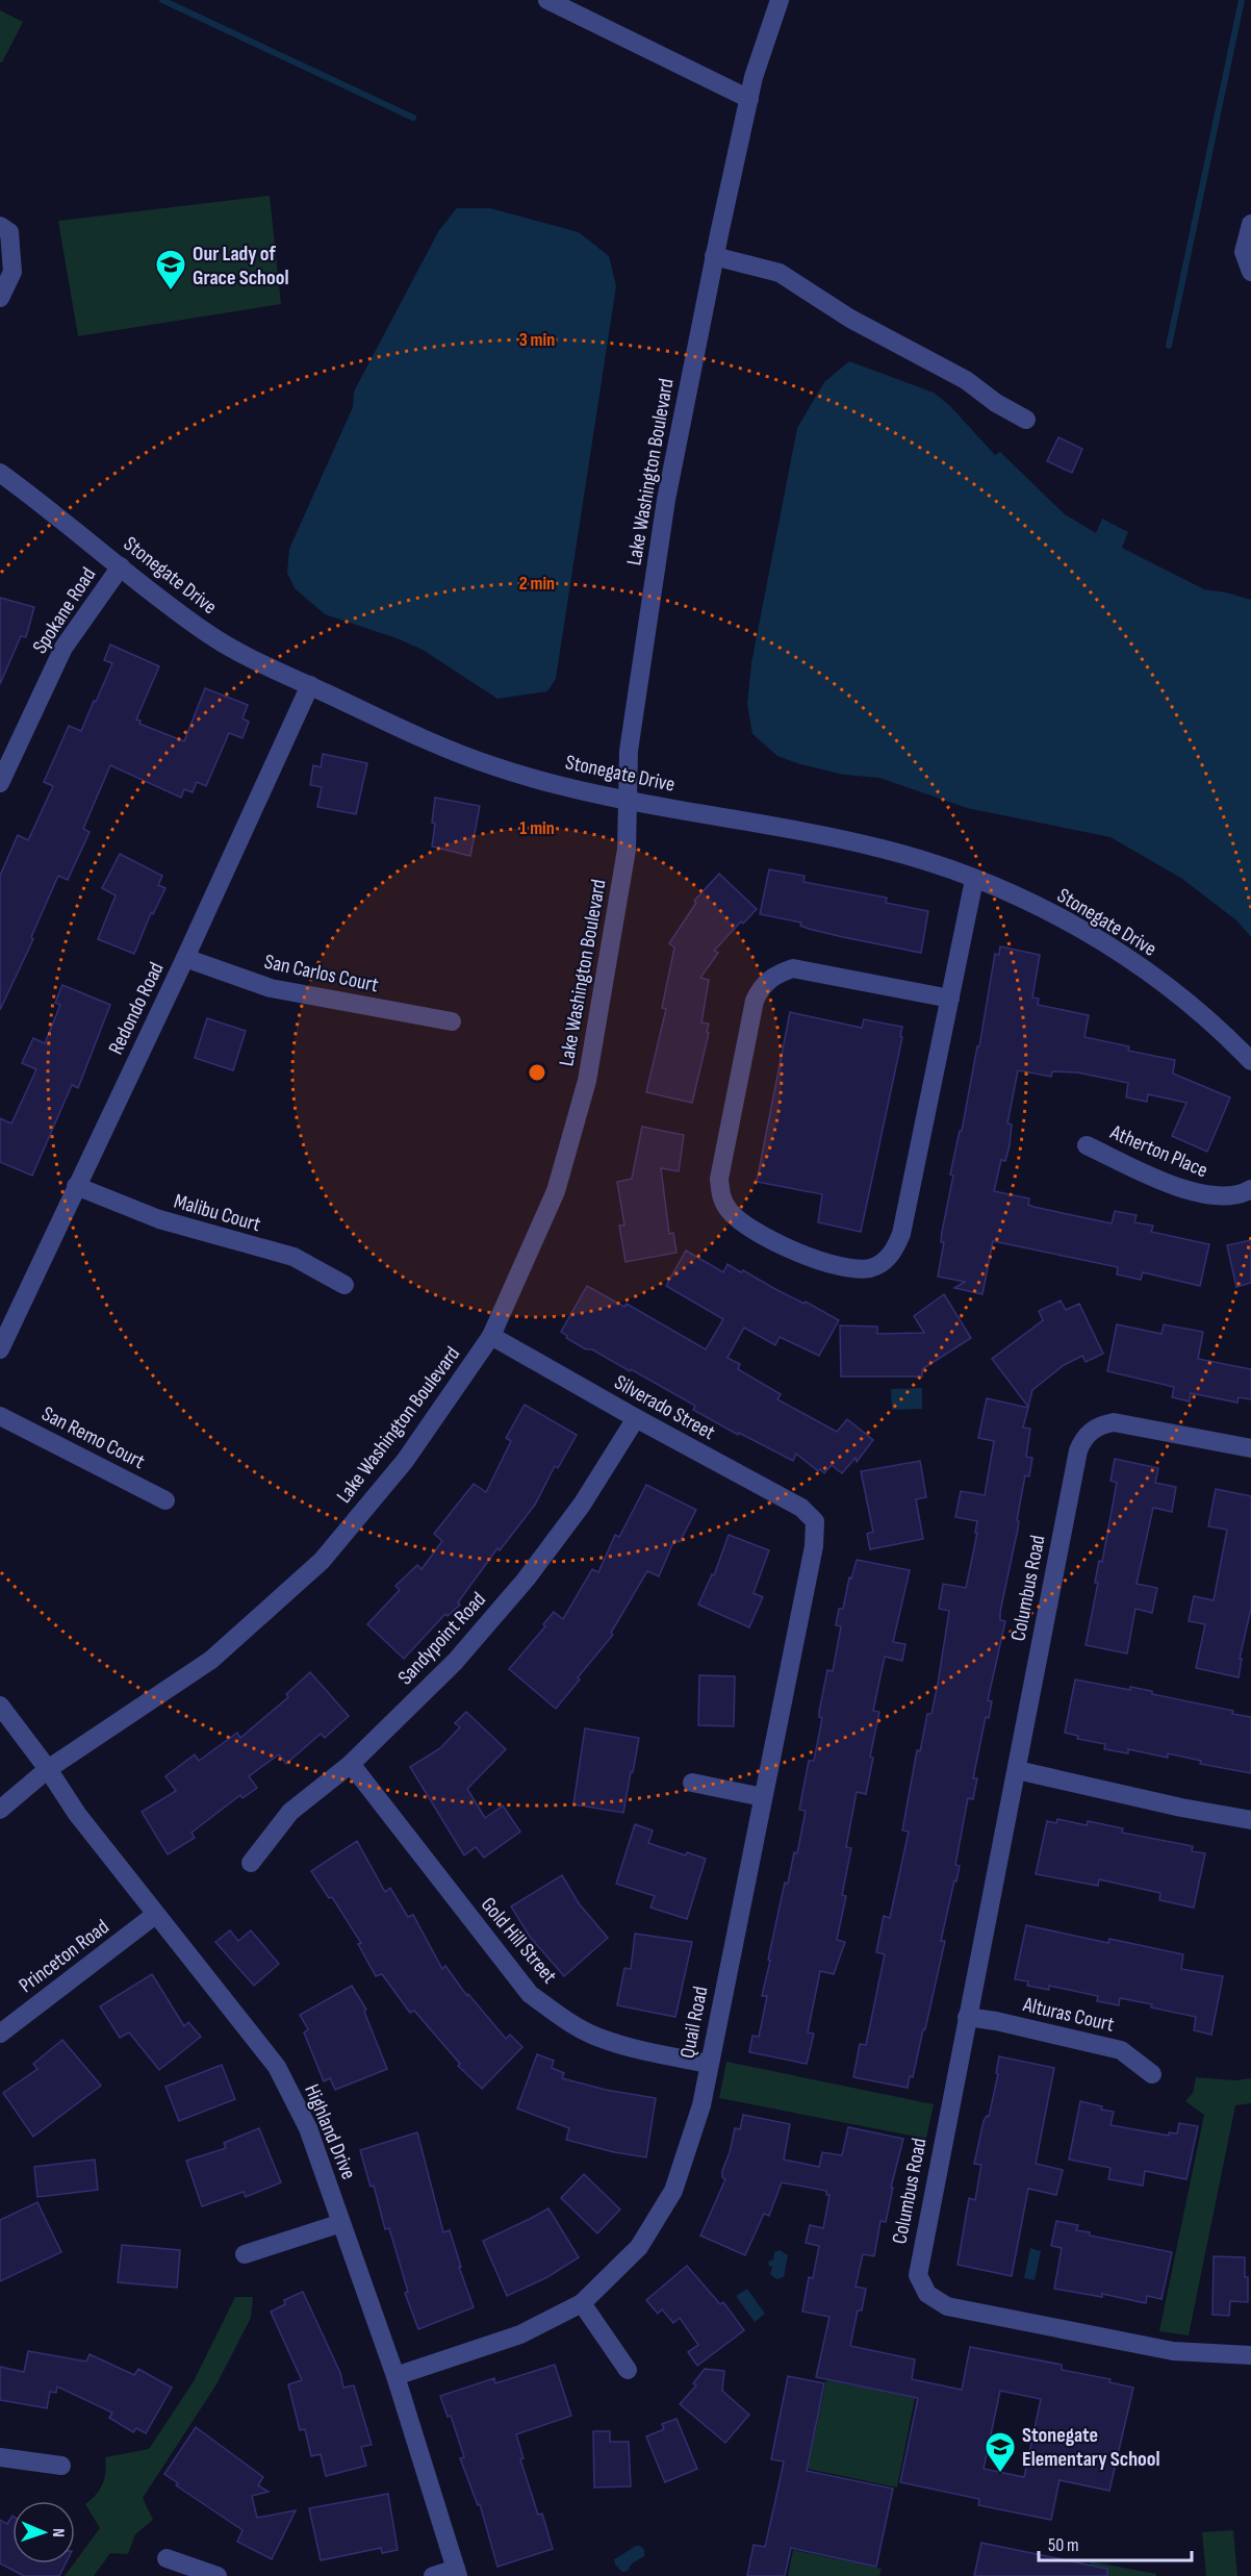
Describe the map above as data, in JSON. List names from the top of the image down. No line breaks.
{"streets":{"street":["Lake Washington Boulevard","Stonegate Drive","Spokane Road","San Carlos Court","Redondo Road","Atherton Place","Malibu Court","Silverado Street","San Remo Court","Columbus Road","Sandypoint Road","Gold Hill Street","Princeton Road","Alturas Court","Quail Road","Highland Drive"]},"crossings":[["Lake Washington Boulevard","Stonegate Drive"],["Lake Washington Boulevard","Silverado Street"],["Lake Washington Boulevard","Highland Drive"],["Stonegate Drive","Spokane Road"],["Stonegate Drive","Redondo Road"],["San Carlos Court","Redondo Road"],["Redondo Road","Malibu Court"],["Silverado Street","Sandypoint Road"],["Silverado Street","Quail Road"],["Columbus Road","Alturas Court"],["Sandypoint Road","Gold Hill Street"],["Gold Hill Street","Quail Road"],["Princeton Road","Highland Drive"],["Quail Road","Highland Drive"]],"places":{"school or university":["Our Lady of Grace School","Stonegate Elementary School"]},"scale_bar":"50 m","north":"right","rings":["3 min","2 min","1 min"]}
